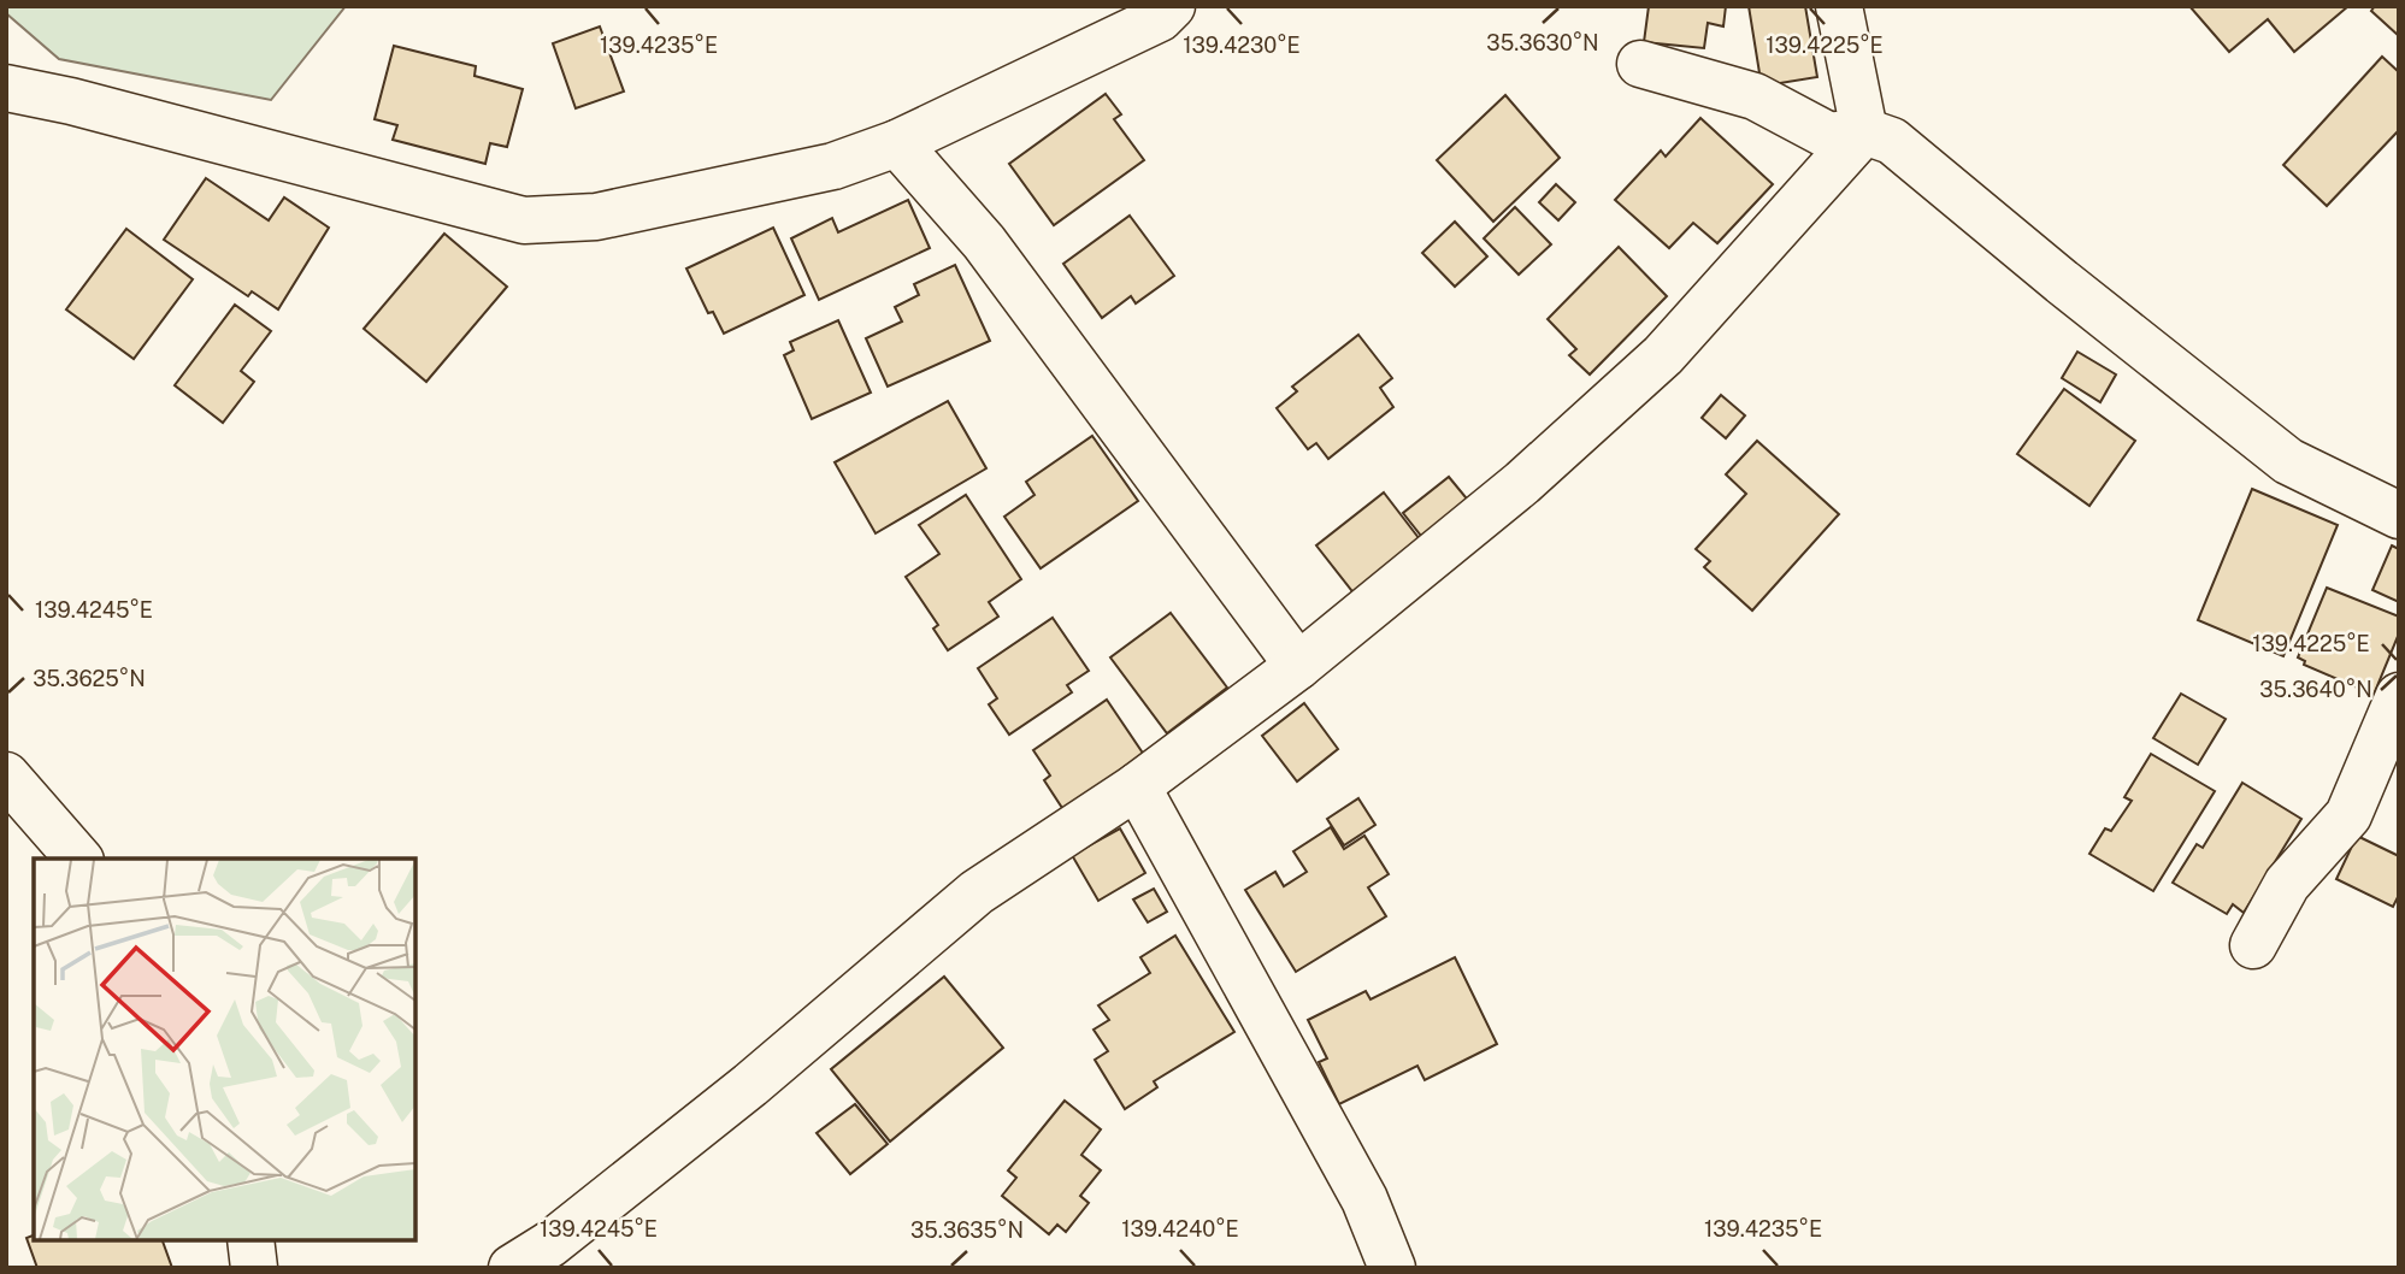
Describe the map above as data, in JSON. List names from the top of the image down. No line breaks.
{"coordinates":["35.3630°N","139.4235°E","139.4230°E","139.4225°E","139.4245°E","35.3625°N","35.3640°N","139.4240°E","35.3635°N"]}
